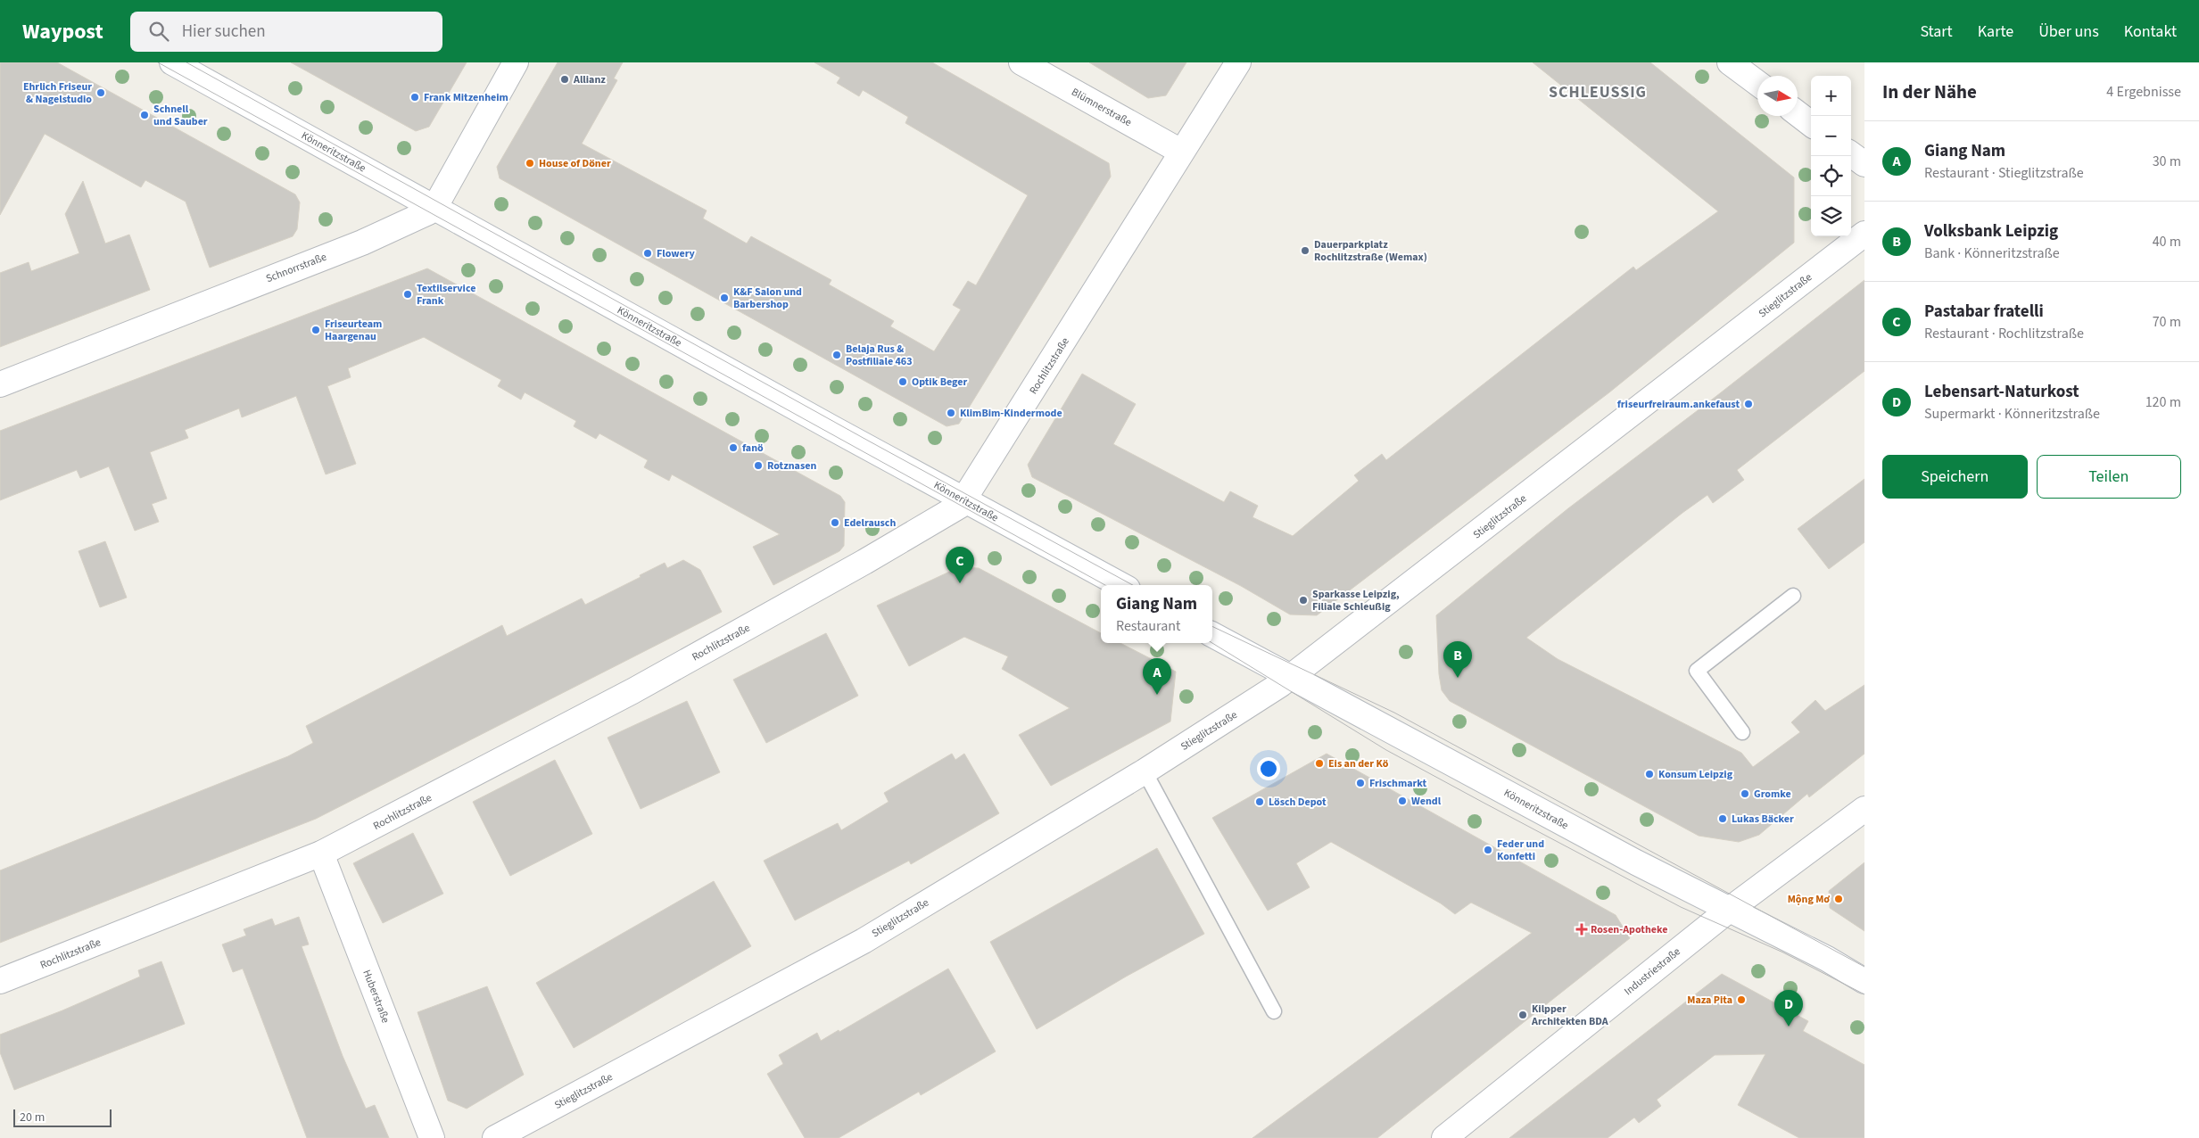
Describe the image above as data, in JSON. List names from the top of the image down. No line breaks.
{"streets":{"street":["Blümnerstraße","Könneritzstraße","Schnorrstraße","Stieglitzstraße","Rochlitzstraße","Industriestraße","Huberstraße"]},"crossings":[["Blümnerstraße","Rochlitzstraße"],["Könneritzstraße","Schnorrstraße"],["Könneritzstraße","Stieglitzstraße"],["Könneritzstraße","Rochlitzstraße"],["Könneritzstraße","Industriestraße"],["Rochlitzstraße","Huberstraße"]],"districts":["SCHLEUSSIG"],"places":{"other":["Allianz","Ehrlich Friseur & Nagelstudio","Frank Mitzenheim","Schnell und Sauber","House of Döner","Dauerparkplatz Rochlitzstraße (Wemax)","Flowery","Textilservice Frank","K&F Salon und Barbershop","Friseurteam Haargenau","Belaja Rus & Postfiliale 463","Optik Beger","friseurfreiraum.ankefaust","KlimBim-Kindermode","fanö","Rotznasen","Edelrausch","Sparkasse Leipzig, Filiale Schleußig","Eis an der Kö","Konsum Leipzig","Frischmarkt","Gromke","Wendl","Lösch Depot","Lukas Bäcker","Feder und Konfetti","Mộng Mơ","Maza Pita","Kilpper Architekten BDA"],"health":["Rosen-Apotheke"]},"scale_bar":"20 m","north":"right","page":{"header":"Waypost","search":"Hier suchen","nav":["Start","Karte","Über uns","Kontakt"],"heading":["In der Nähe","4 Ergebnisse"],"map_buttons":["+","−"],"list":[{"mark":"A","name":"Giang Nam","note":"Restaurant · Stieglitzstraße","value":"30 m"},{"mark":"B","name":"Volksbank Leipzig","note":"Bank · Könneritzstraße","value":"40 m"},{"mark":"C","name":"Pastabar fratelli","note":"Restaurant · Rochlitzstraße","value":"70 m"},{"mark":"D","name":"Lebensart-Naturkost","note":"Supermarkt · Könneritzstraße","value":"120 m"}],"buttons":["Speichern","Teilen"],"pins":["C","B","A","D"],"popup":["Giang Nam","Restaurant"],"scale":"20 m"}}
